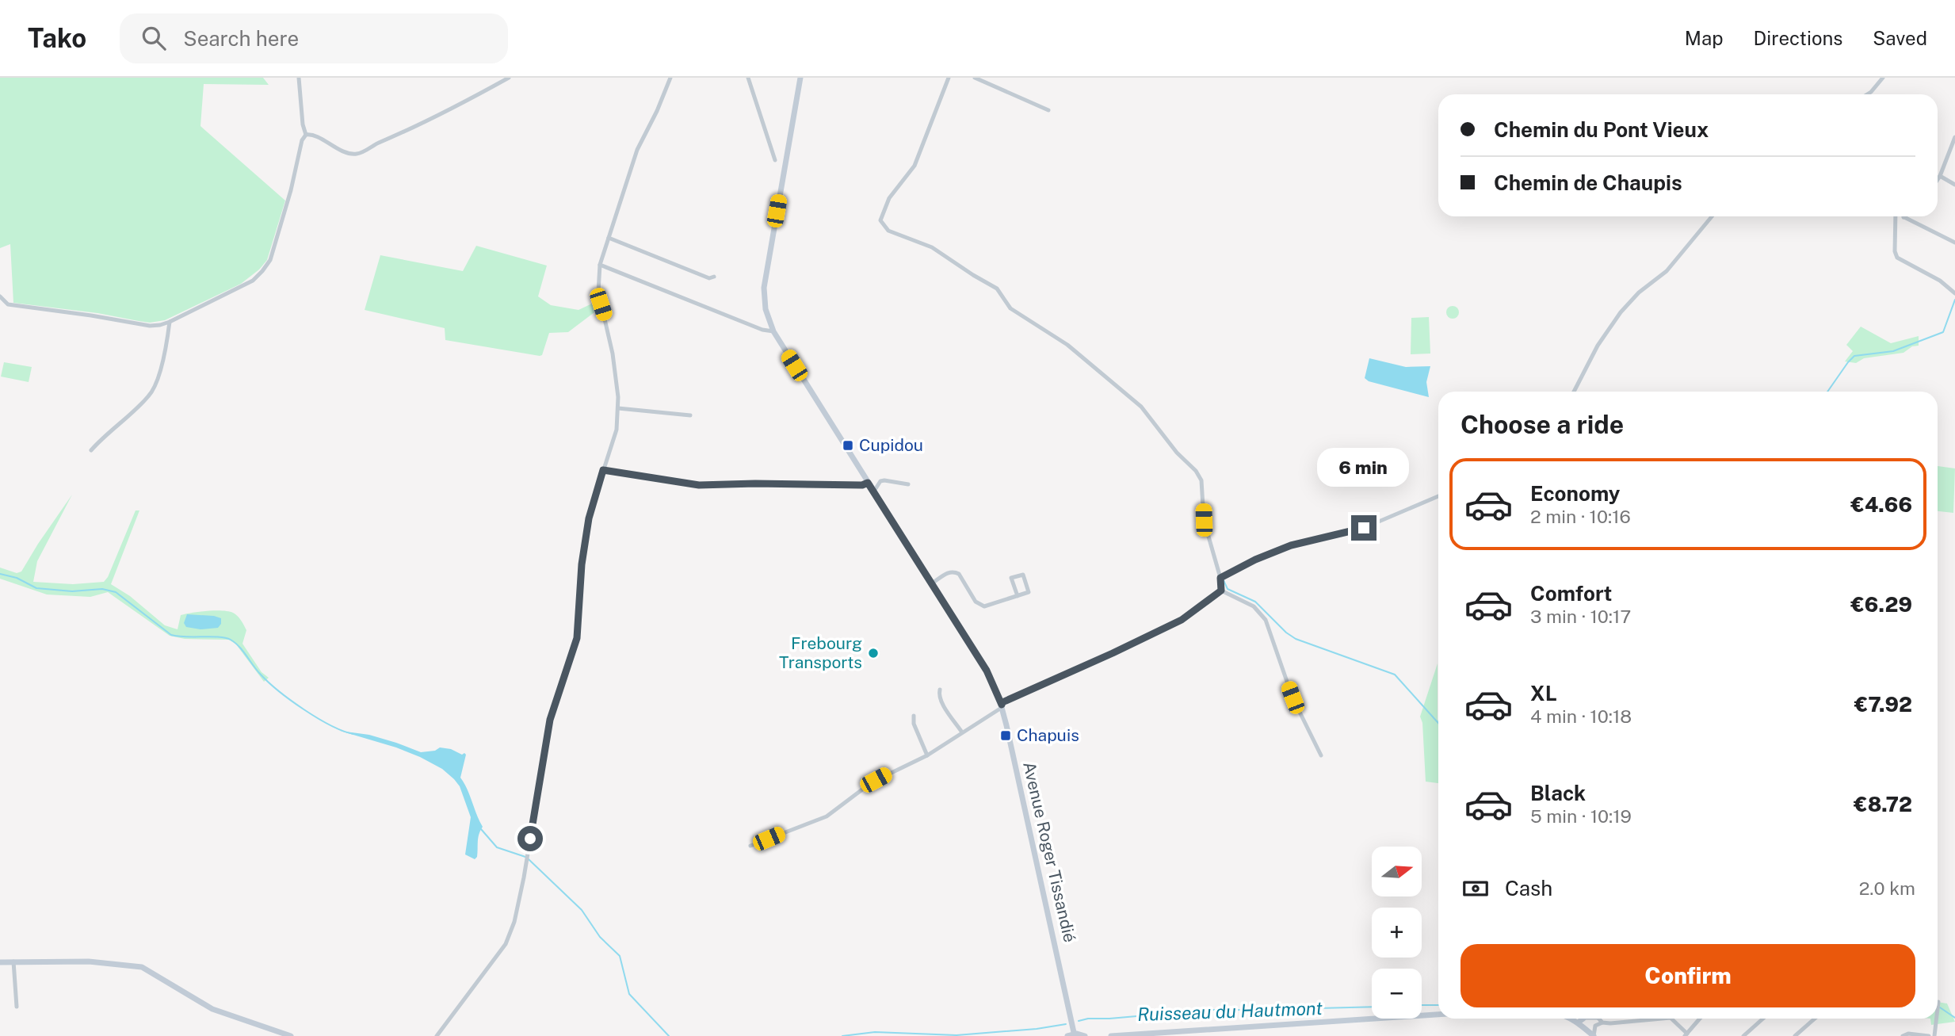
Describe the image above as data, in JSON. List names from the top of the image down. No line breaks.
{"streets":{"main road":["Avenue Roger Tissandié"]},"water":["Ruisseau du Hautmont"],"places":{"transit":["Cupidou","Chapuis"],"other":["Frebourg Transports"]},"north":"right","page":{"header":"Tako","search":"Search here","nav":["Map","Directions","Saved"],"banner":["Chemin du Pont Vieux","Chemin de Chaupis"],"heading":"Choose a ride","bubble":"6 min","list":[{"name":"Economy","note":"2 min · 10:16","value":"€4.66"},{"name":"Comfort","note":"3 min · 10:17","value":"€6.29"},{"name":"XL","note":"4 min · 10:18","value":"€7.92"},{"name":"Black","note":"5 min · 10:19","value":"€8.72"}],"map_buttons":["+","−"],"pay":["Cash","2.0 km"],"buttons":"Confirm"}}
